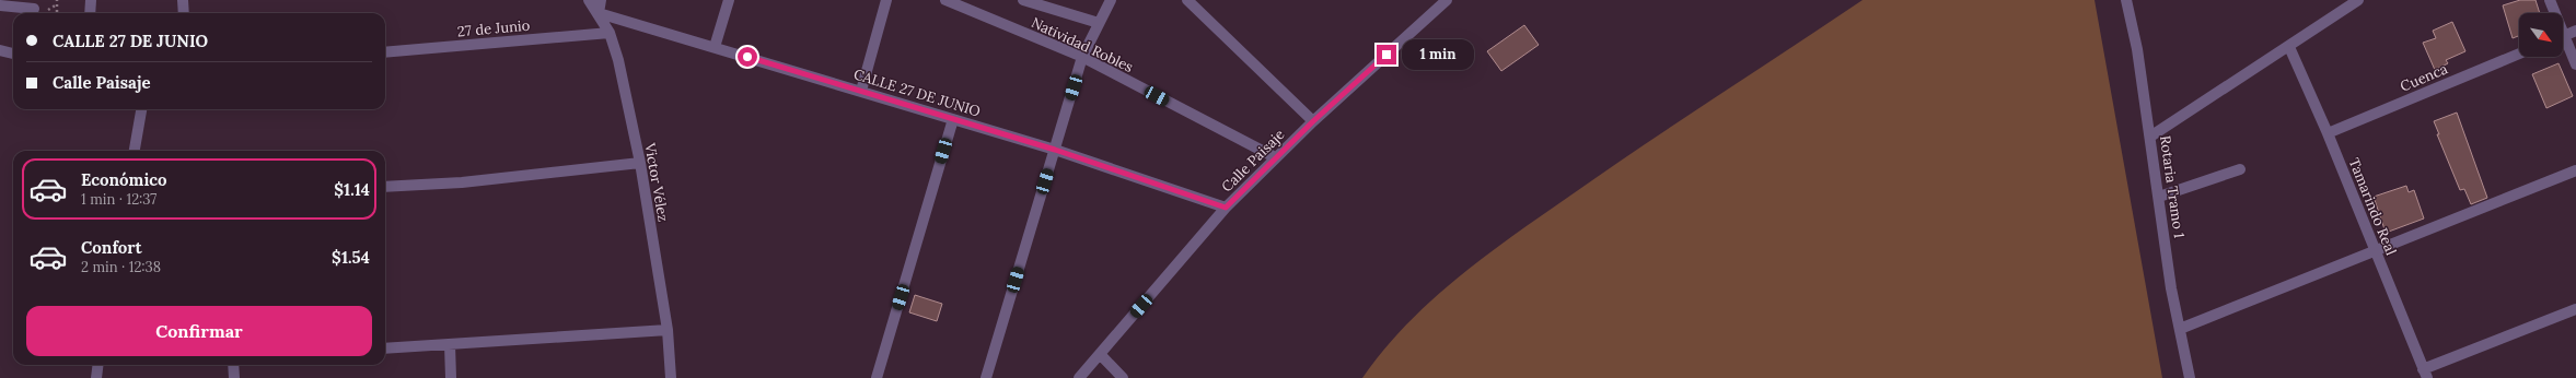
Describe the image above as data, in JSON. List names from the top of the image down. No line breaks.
{"streets":{"street":["27 de Junio","Natividad Robles","Cuenca","CALLE 27 DE JUNIO","Calle Paisaje","Victor Vélez","Rotaria Tramo 1","Tamarindo Real"]},"crossings":[["27 de Junio","Victor Vélez"],["Natividad Robles","Calle Paisaje"],["Cuenca","Tamarindo Real"],["CALLE 27 DE JUNIO","Calle Paisaje"],["CALLE 27 DE JUNIO","Victor Vélez"]],"north":"bottom right","page":{"banner":["CALLE 27 DE JUNIO","Calle Paisaje"],"bubble":"1 min","list":[{"name":"Económico","note":"1 min · 12:37","value":"$1.14"},{"name":"Confort","note":"2 min · 12:38","value":"$1.54"}],"buttons":"Confirmar"}}
